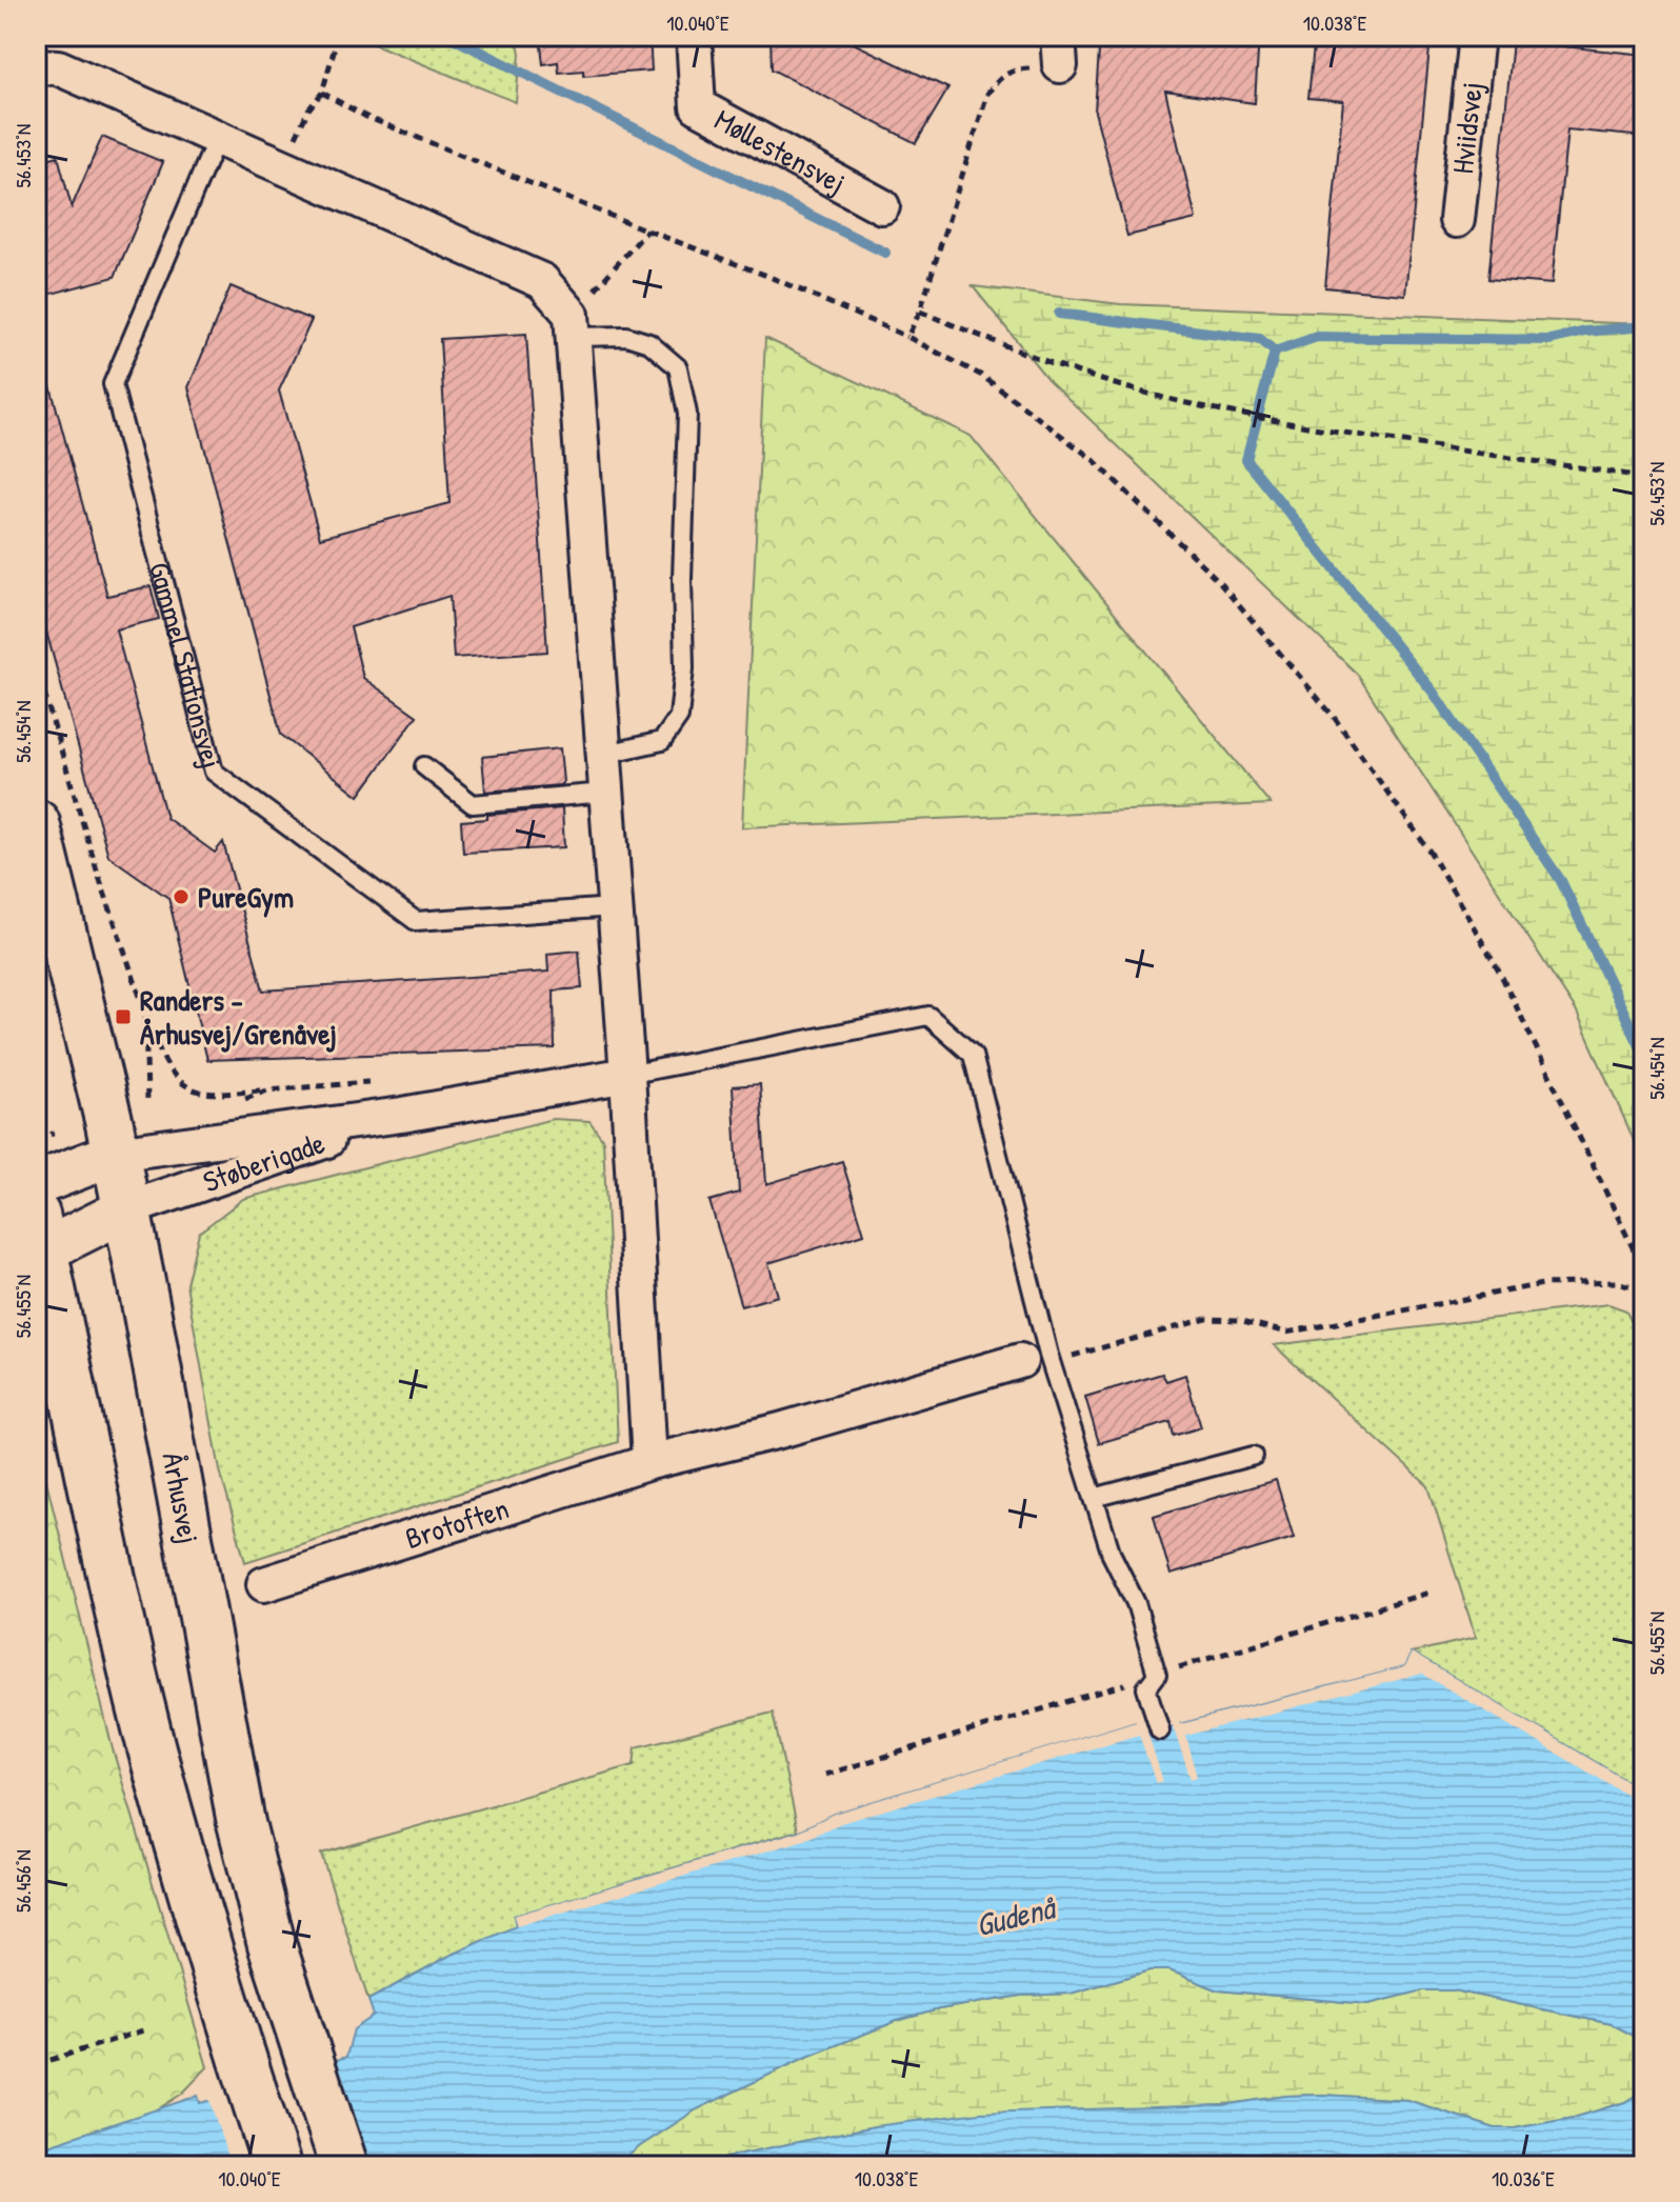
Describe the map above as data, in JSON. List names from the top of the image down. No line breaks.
{"streets":{"main road":["Århusvej"],"street":["Hviidsvej","Møllestensvej","Støberigade","Brotoften"],"lane":["Gammel Stationsvej"]},"crossings":[["Støberigade","Århusvej"]],"water":["Gudenå"],"places":{"other":["PureGym"],"transit":["Randers - Århusvej/Grenåvej"]},"coordinates":["10.040°E","10.038°E","56.453°N","56.454°N","56.455°N","56.456°N","10.036°E"]}
